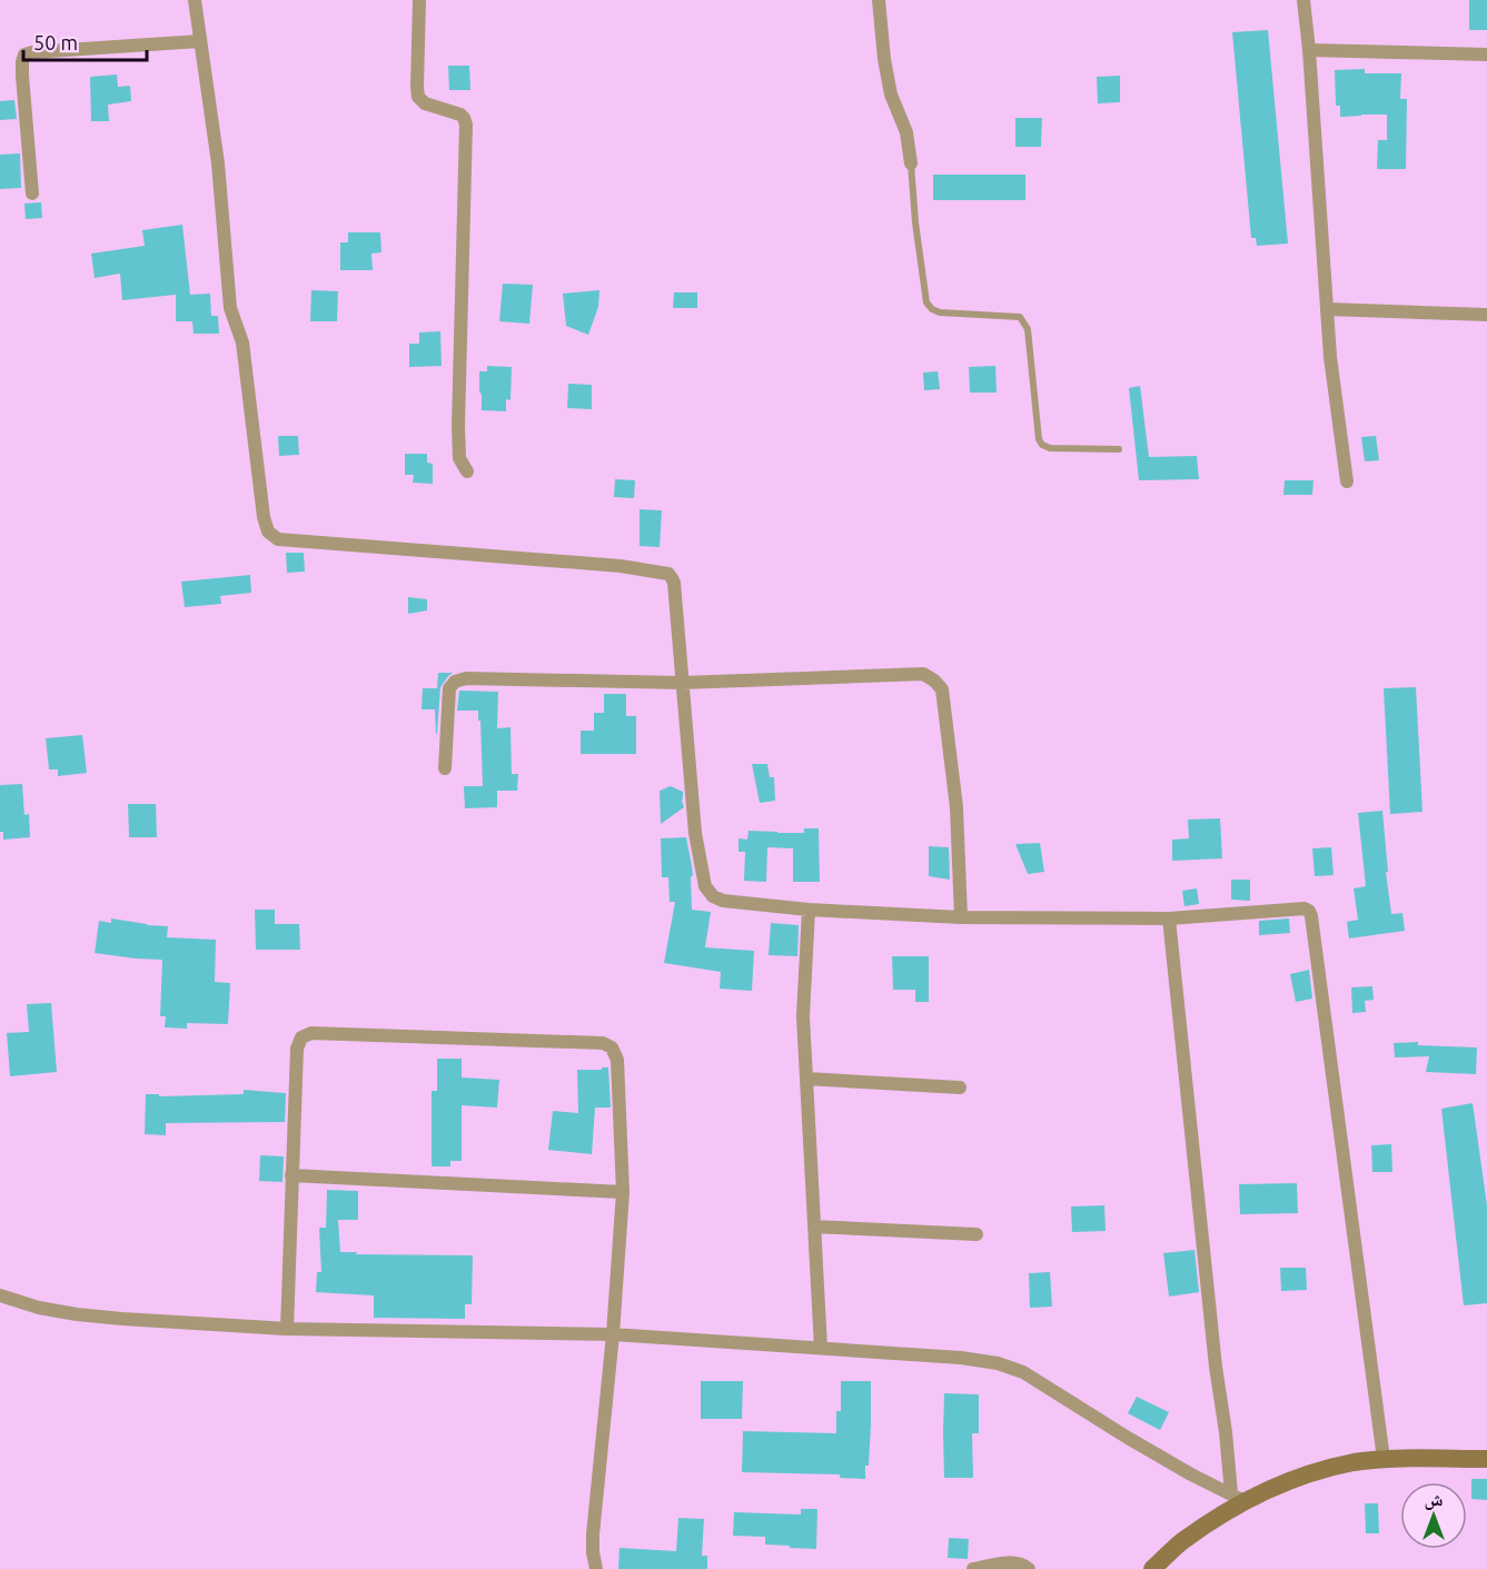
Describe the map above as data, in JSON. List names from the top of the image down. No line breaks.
{"scale_bar":"50 m","north":"top"}
